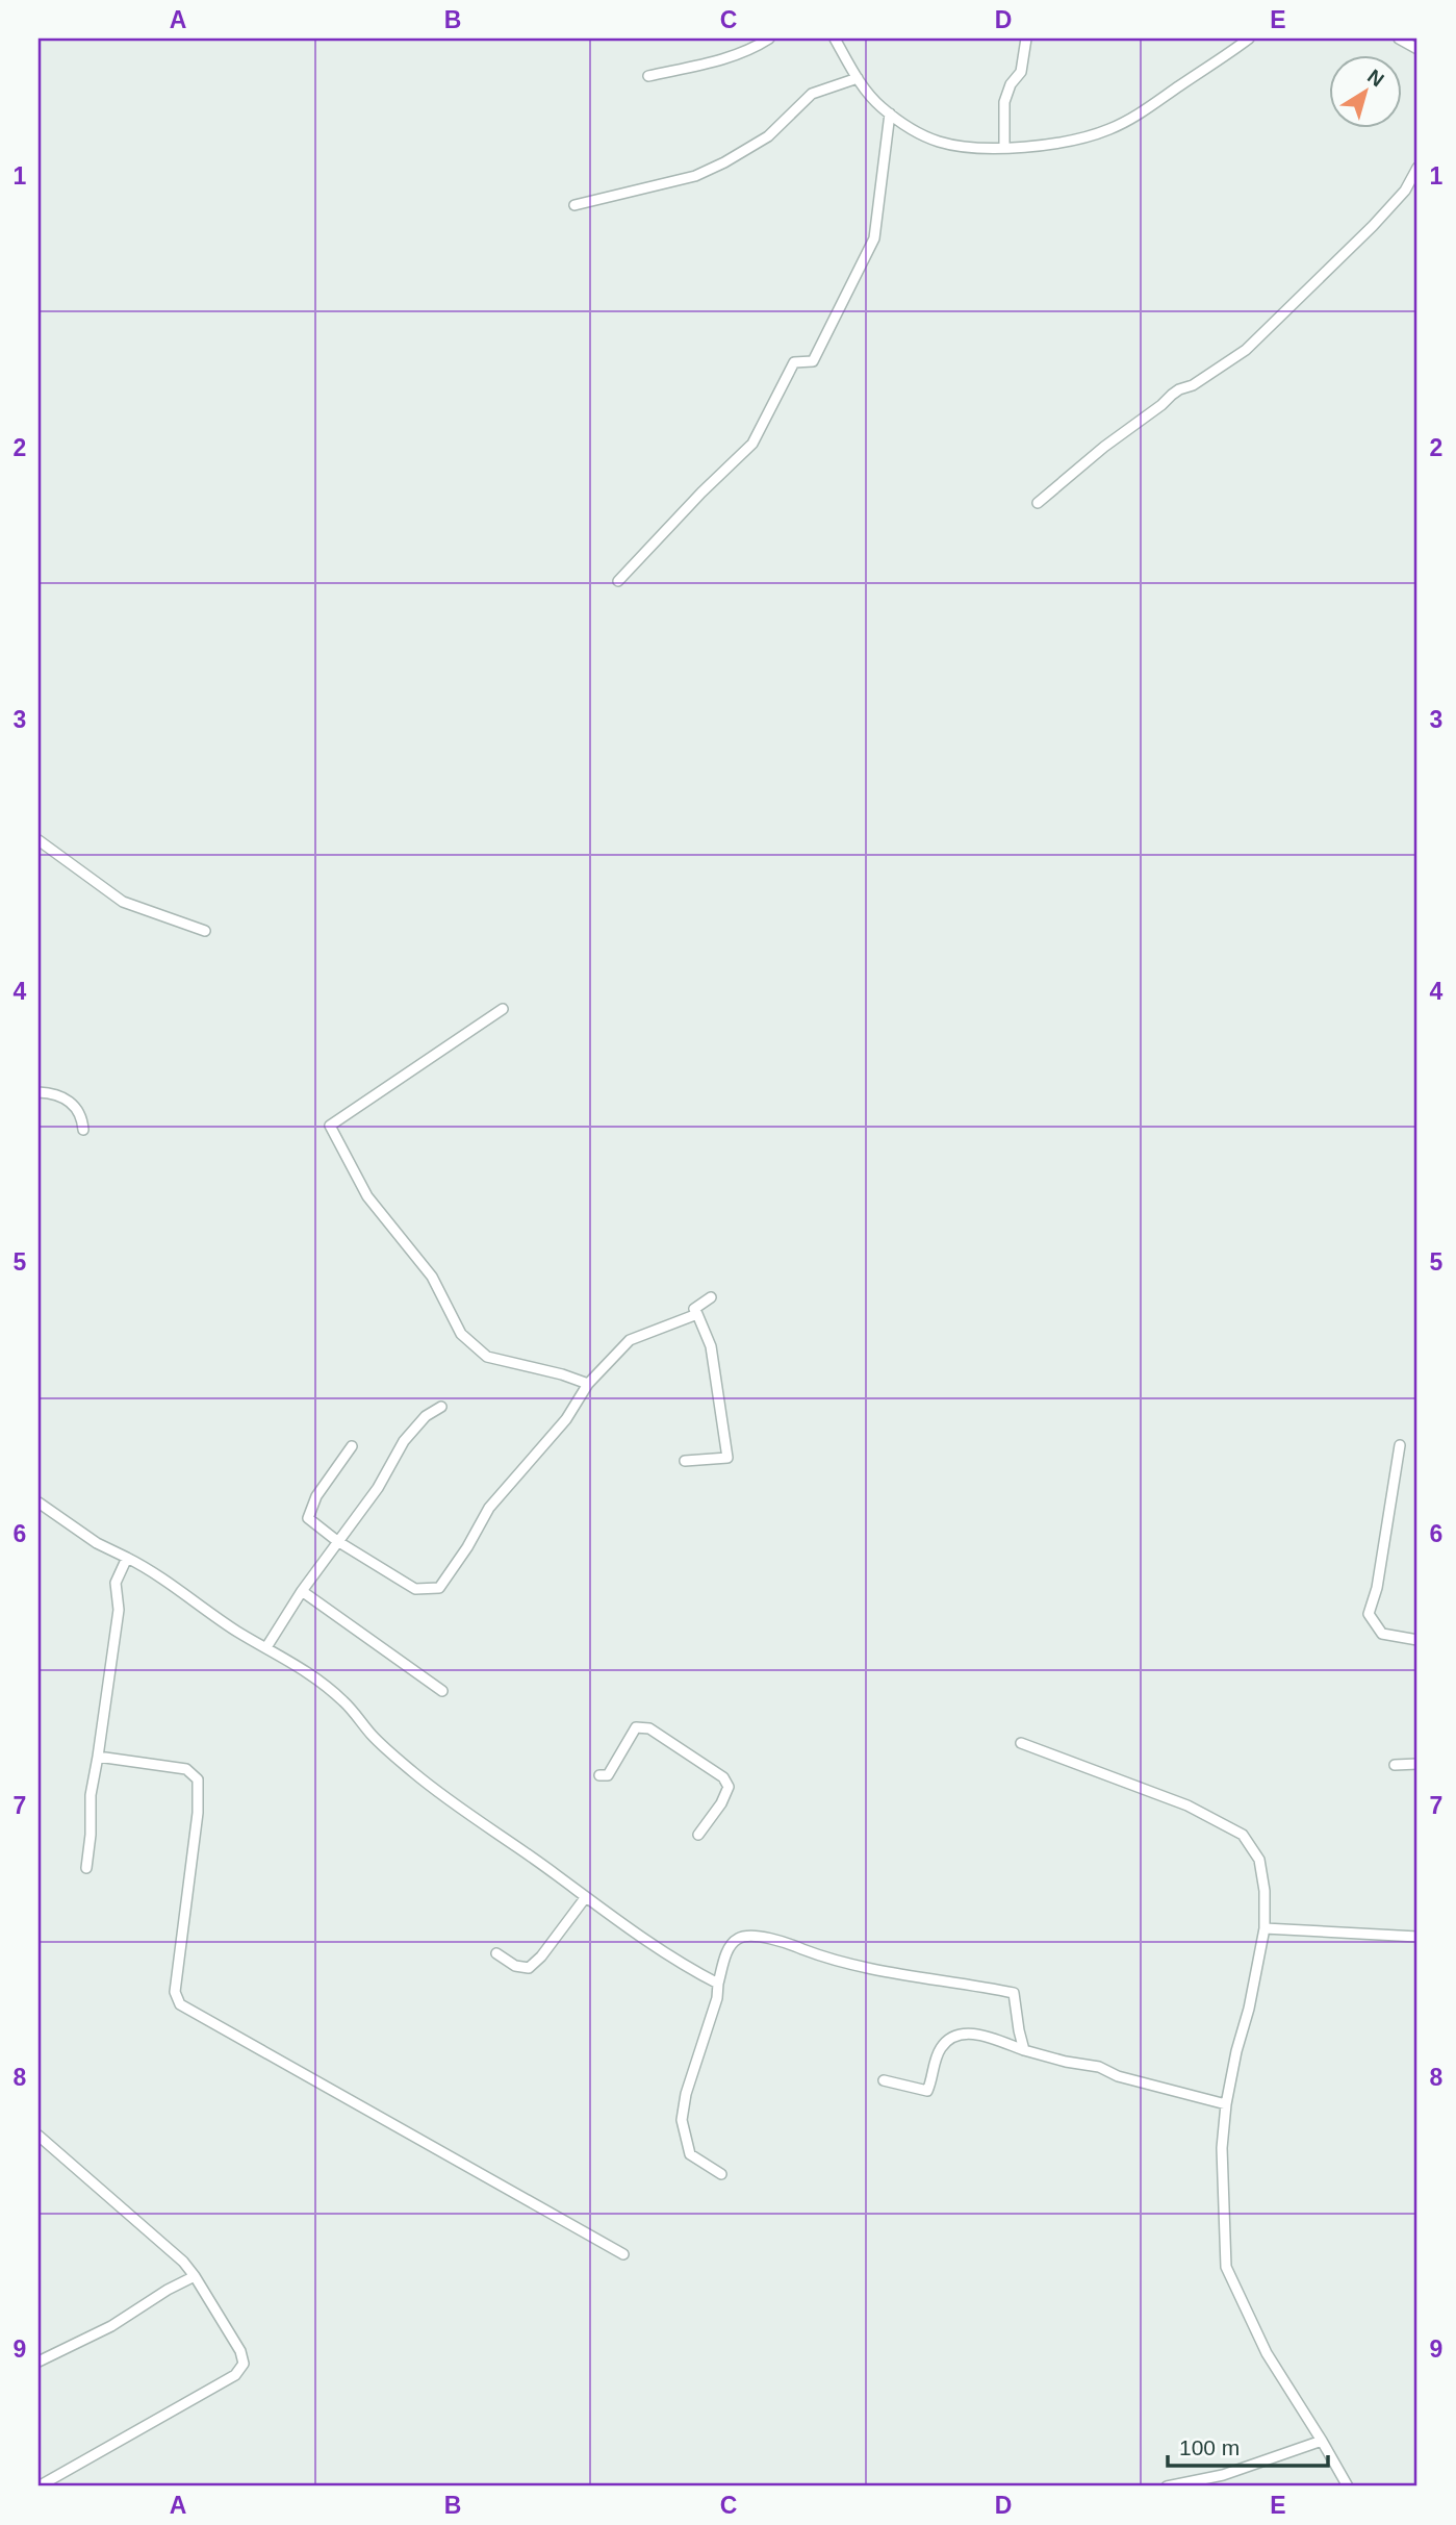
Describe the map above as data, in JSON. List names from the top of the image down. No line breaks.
{"scale_bar":"100 m","north":"top right","grid":{"columns":["A","B","C","D","E"],"rows":["1","2","3","4","5","6","7","8","9"]}}
